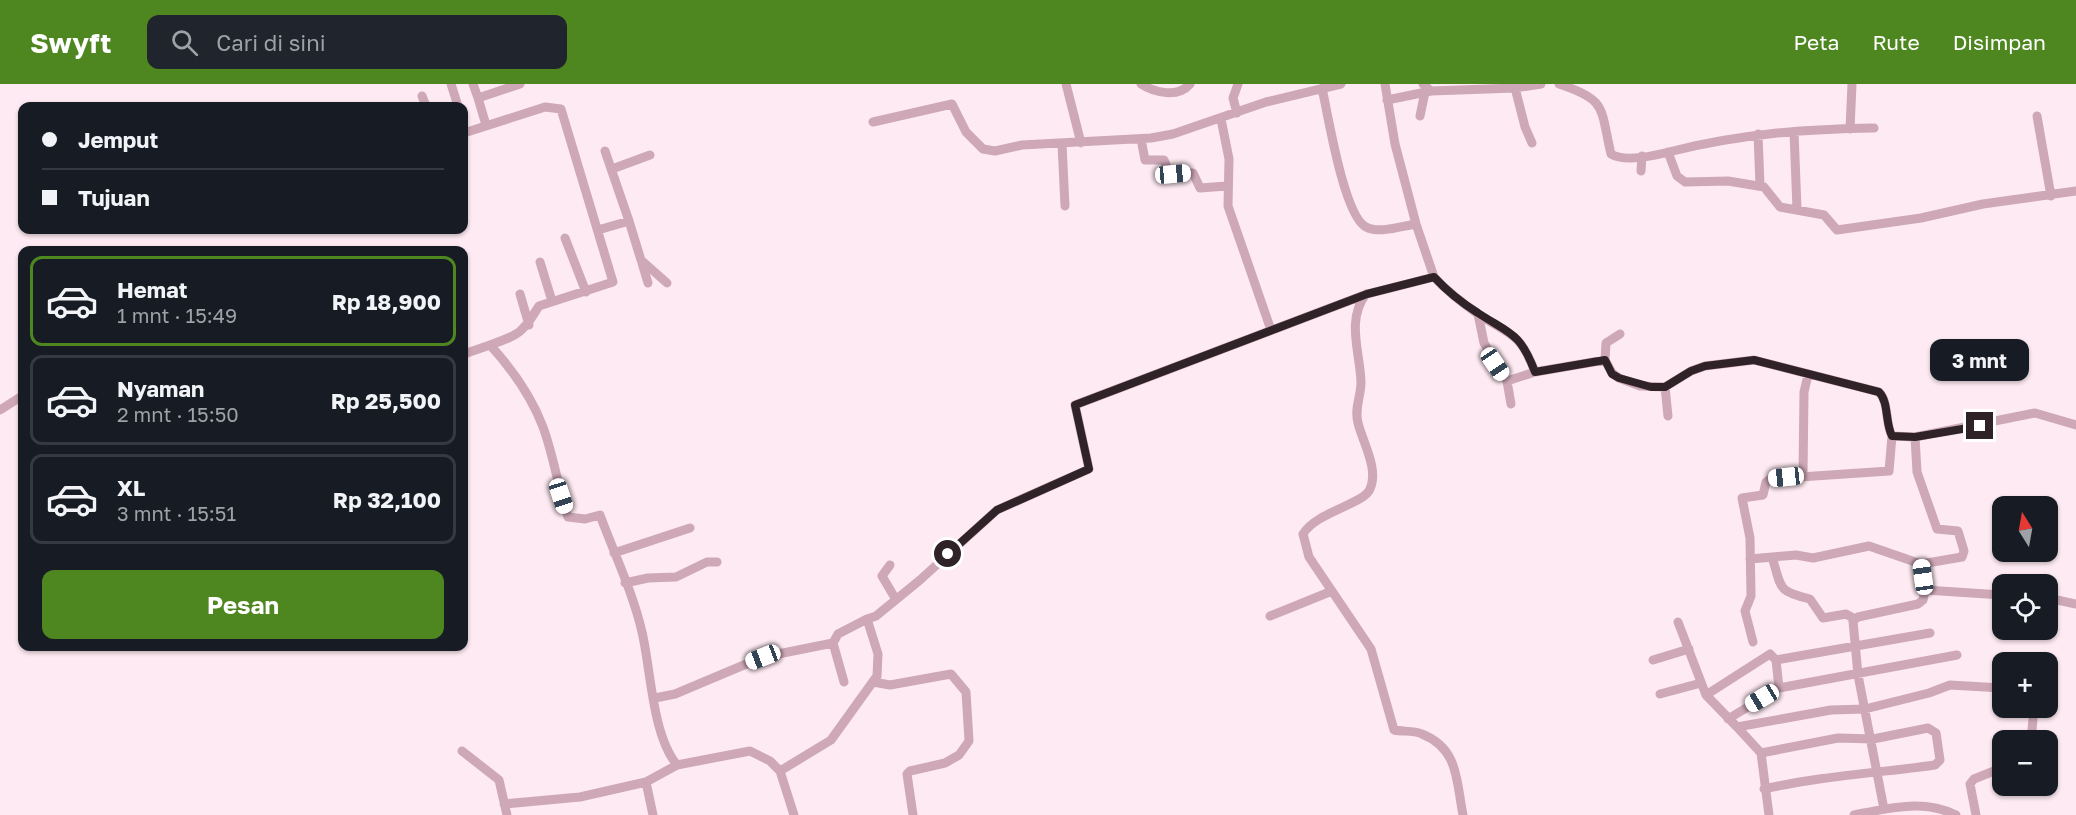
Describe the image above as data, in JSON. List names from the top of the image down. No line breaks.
{"north":"top","page":{"header":"Swyft","search":"Cari di sini","nav":["Peta","Rute","Disimpan"],"banner":["Jemput","Tujuan"],"list":[{"name":"Hemat","note":"1 mnt · 15:49","value":"Rp 18,900"},{"name":"Nyaman","note":"2 mnt · 15:50","value":"Rp 25,500"},{"name":"XL","note":"3 mnt · 15:51","value":"Rp 32,100"}],"bubble":"3 mnt","map_buttons":["+","−"],"buttons":"Pesan"}}
